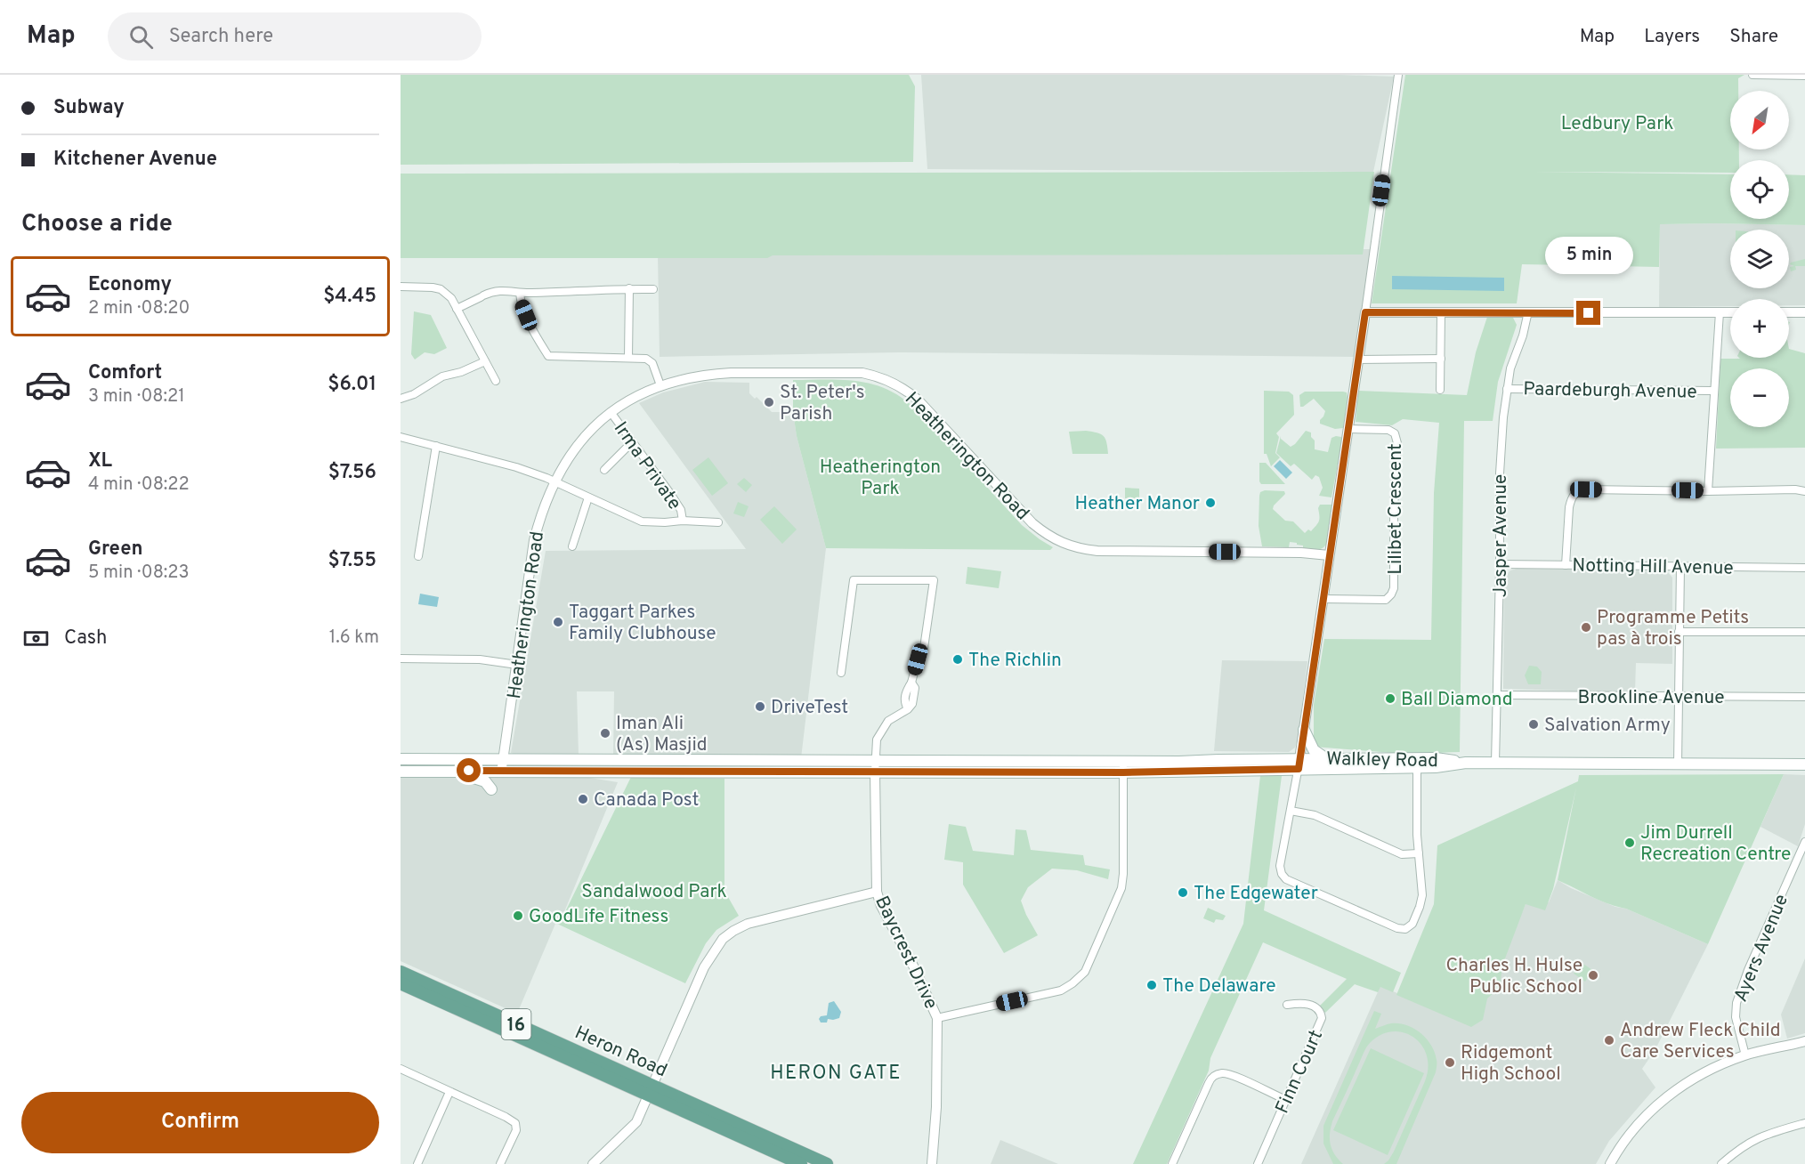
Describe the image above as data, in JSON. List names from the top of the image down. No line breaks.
{"streets":{"main road":["Walkley Road","16","Heron Road"],"street":["Paardeburgh Avenue","Heatherington Road","Irma Private","Lilibet Crescent","Jasper Avenue","Notting Hill Avenue","Brookline Avenue","Ayers Avenue","Baycrest Drive","Finn Court"]},"crossings":[["Paardeburgh Avenue","Jasper Avenue"],["Heatherington Road","Irma Private"],["Heatherington Road","Walkley Road"],["Jasper Avenue","Notting Hill Avenue"],["Jasper Avenue","Brookline Avenue"],["Jasper Avenue","Walkley Road"],["Walkley Road","Baycrest Drive"]],"districts":["HERON GATE"],"parks":["Ledbury Park","Heatherington Park","Sandalwood Park"],"places":["St. Peter's Parish","Heather Manor","Taggart Parkes Family Clubhouse","Programme Petits pas à trois","The Richlin","Ball Diamond","DriveTest","Salvation Army","Iman Ali (As) Masjid","Canada Post","Jim Durrell Recreation Centre","The Edgewater","GoodLife Fitness","Charles H. Hulse Public School","The Delaware","Andrew Fleck Child Care Services","Ridgemont High School"],"north":"bottom left","page":{"header":"Map","search":"Search here","nav":["Map","Layers","Share"],"banner":["Subway","Kitchener Avenue"],"map_buttons":["+","−"],"heading":"Choose a ride","bubble":"5 min","list":[{"name":"Economy","note":"2 min · 08:20","value":"$4.45"},{"name":"Comfort","note":"3 min · 08:21","value":"$6.01"},{"name":"XL","note":"4 min · 08:22","value":"$7.56"},{"name":"Green","note":"5 min · 08:23","value":"$7.55"}],"pay":["Cash","1.6 km"],"buttons":"Confirm"}}
